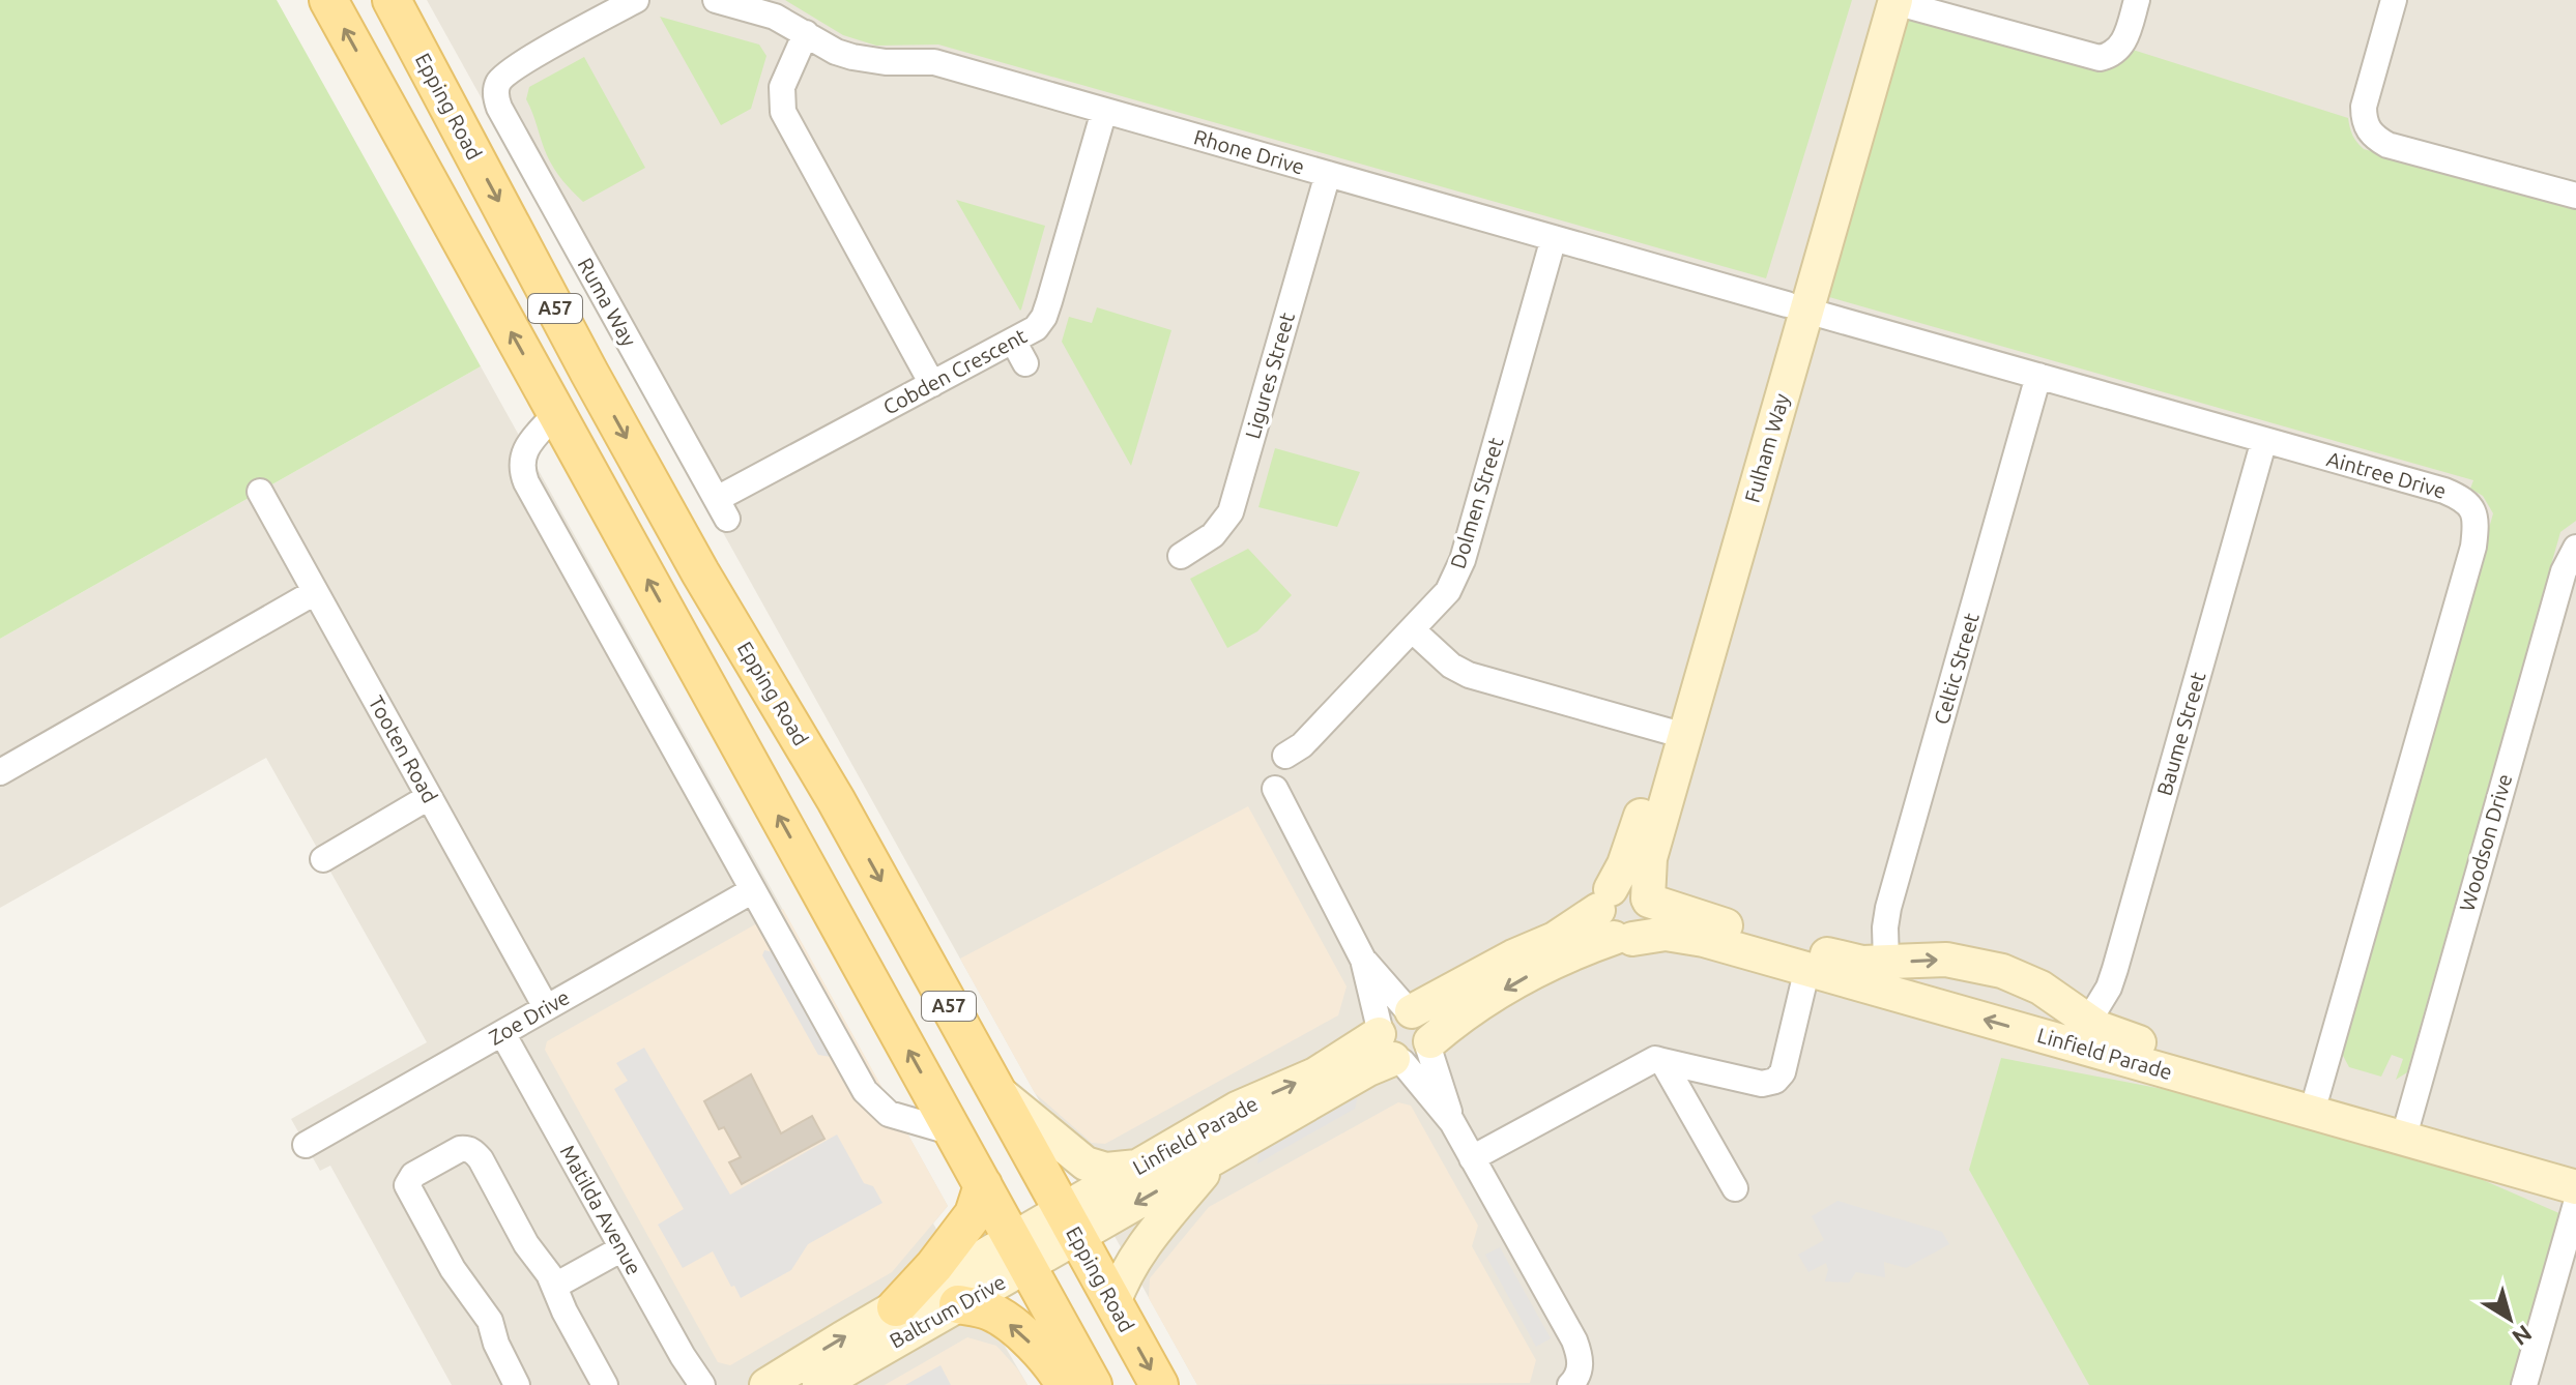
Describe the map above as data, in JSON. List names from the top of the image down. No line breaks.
{"streets":{"main road":["Epping Road","A57"],"street":["Rhone Drive","Ruma Way","Cobden Crescent","Ligures Street","Fulham Way","Aintree Drive","Dolmen Street","Celtic Street","Baume Street","Tooten Road","Woodson Drive","Zoe Drive","Linfield Parade","Matilda Avenue","Baltrum Drive"]},"crossings":[["Epping Road","Linfield Parade"],["Epping Road","Baltrum Drive"],["Rhone Drive","Cobden Crescent"],["Rhone Drive","Ligures Street"],["Rhone Drive","Fulham Way"],["Rhone Drive","Aintree Drive"],["Rhone Drive","Dolmen Street"],["Ruma Way","Cobden Crescent"],["Fulham Way","Aintree Drive"],["Fulham Way","Linfield Parade"],["Aintree Drive","Celtic Street"],["Aintree Drive","Baume Street"],["Aintree Drive","Linfield Parade"],["Celtic Street","Linfield Parade"],["Baume Street","Linfield Parade"],["Tooten Road","Zoe Drive"],["Woodson Drive","Linfield Parade"],["Zoe Drive","Matilda Avenue"],["Linfield Parade","Baltrum Drive"]],"north":"bottom right"}
